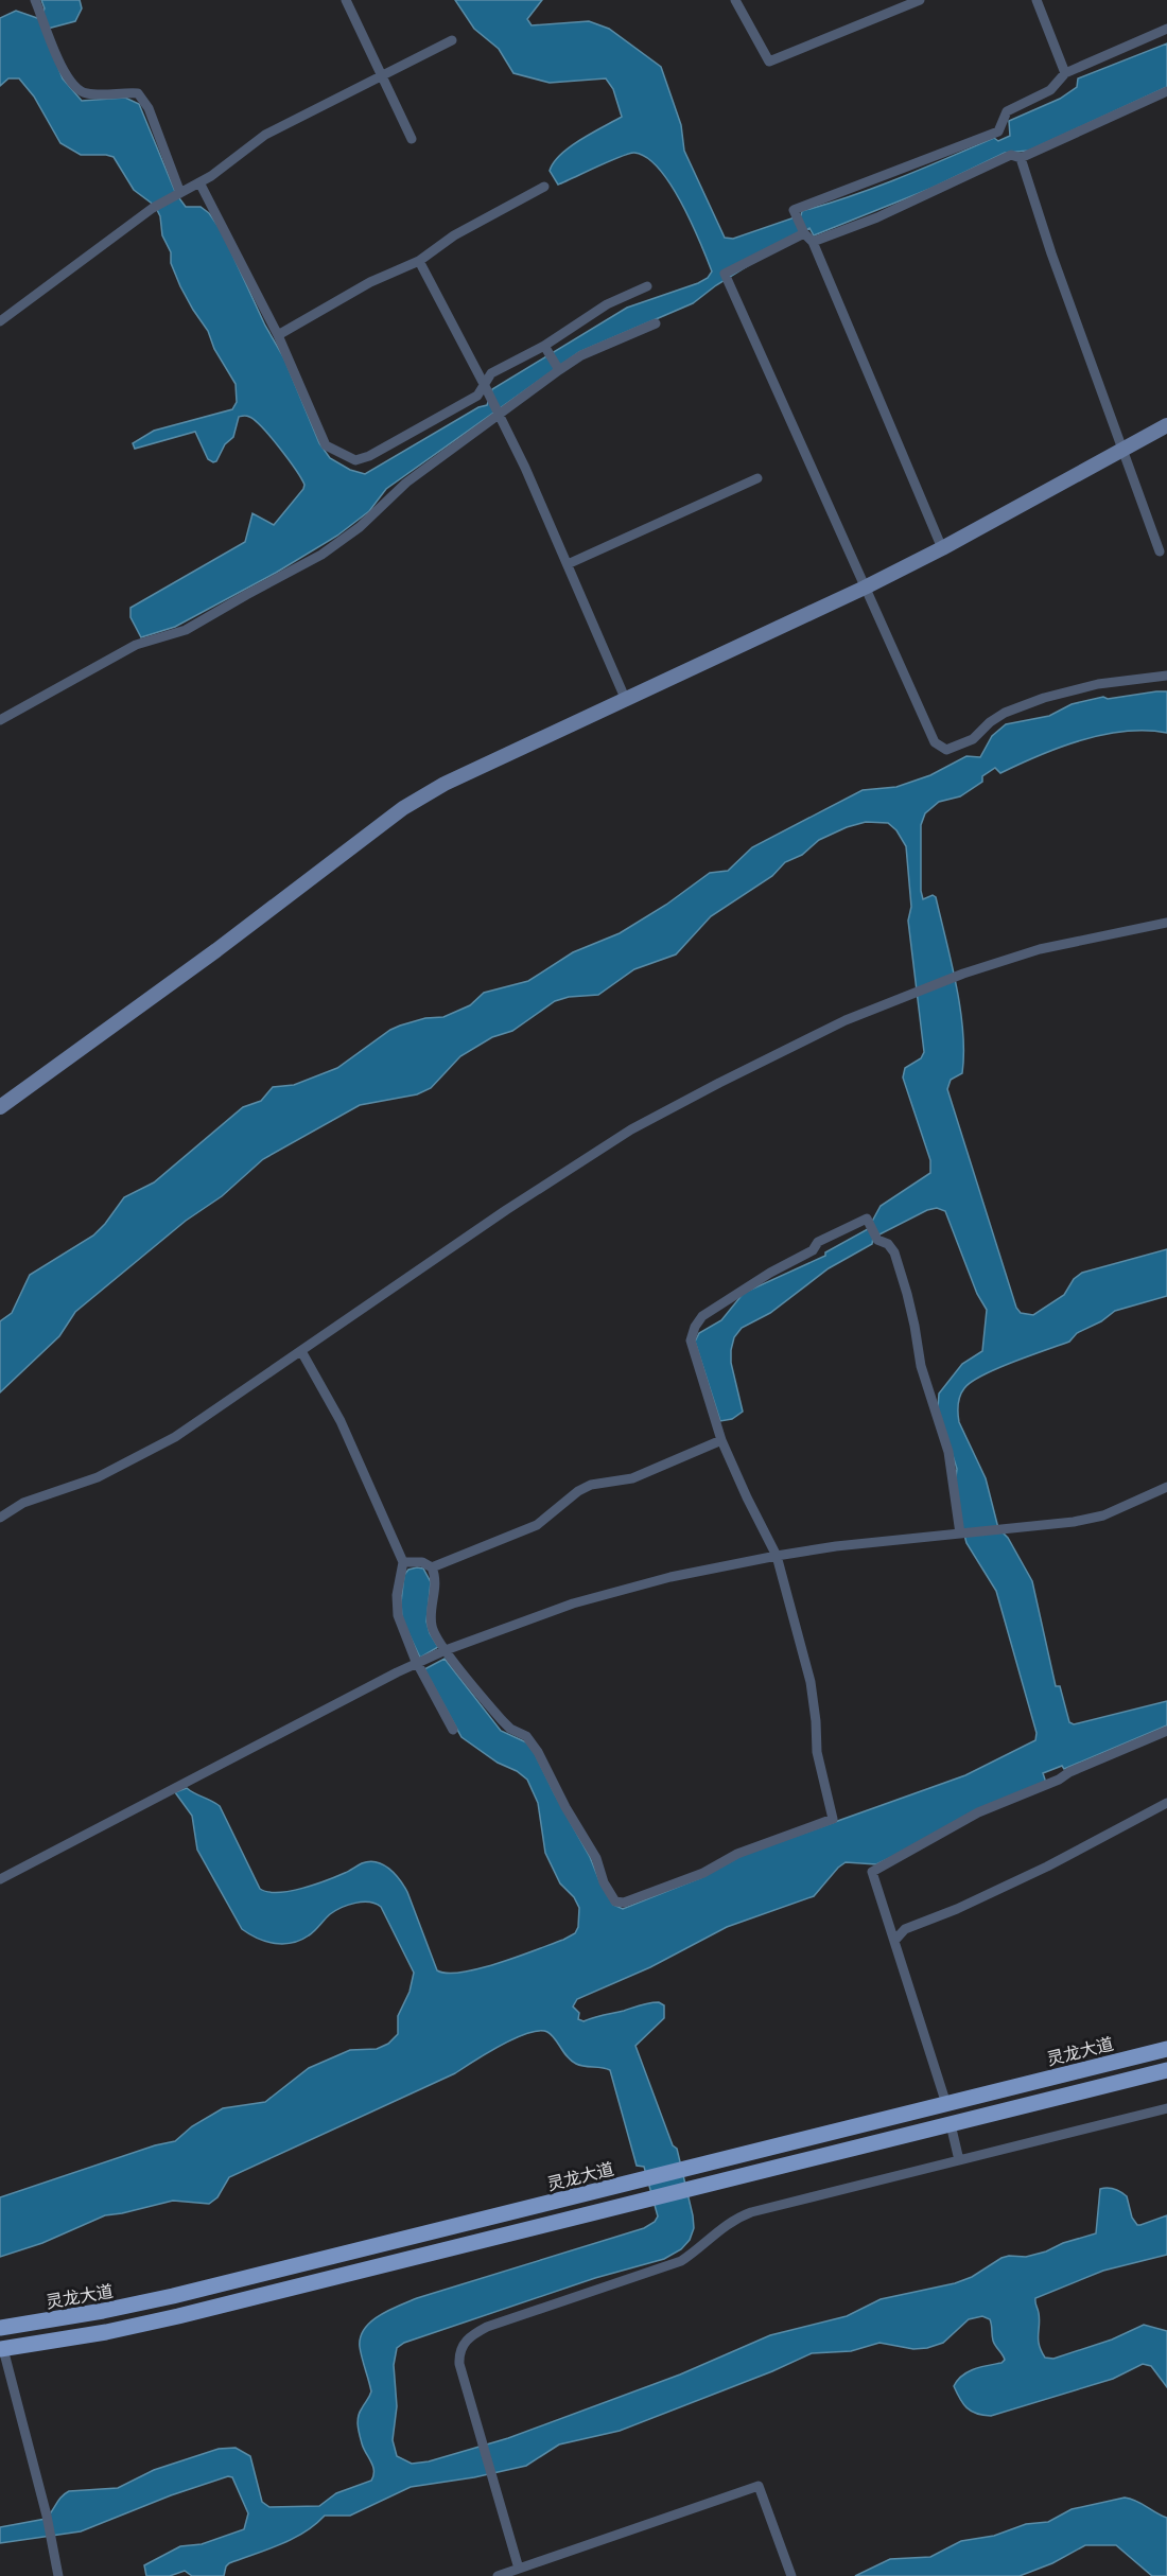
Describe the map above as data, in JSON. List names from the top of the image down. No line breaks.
{"streets":{"main road":["灵龙大道"]}}
